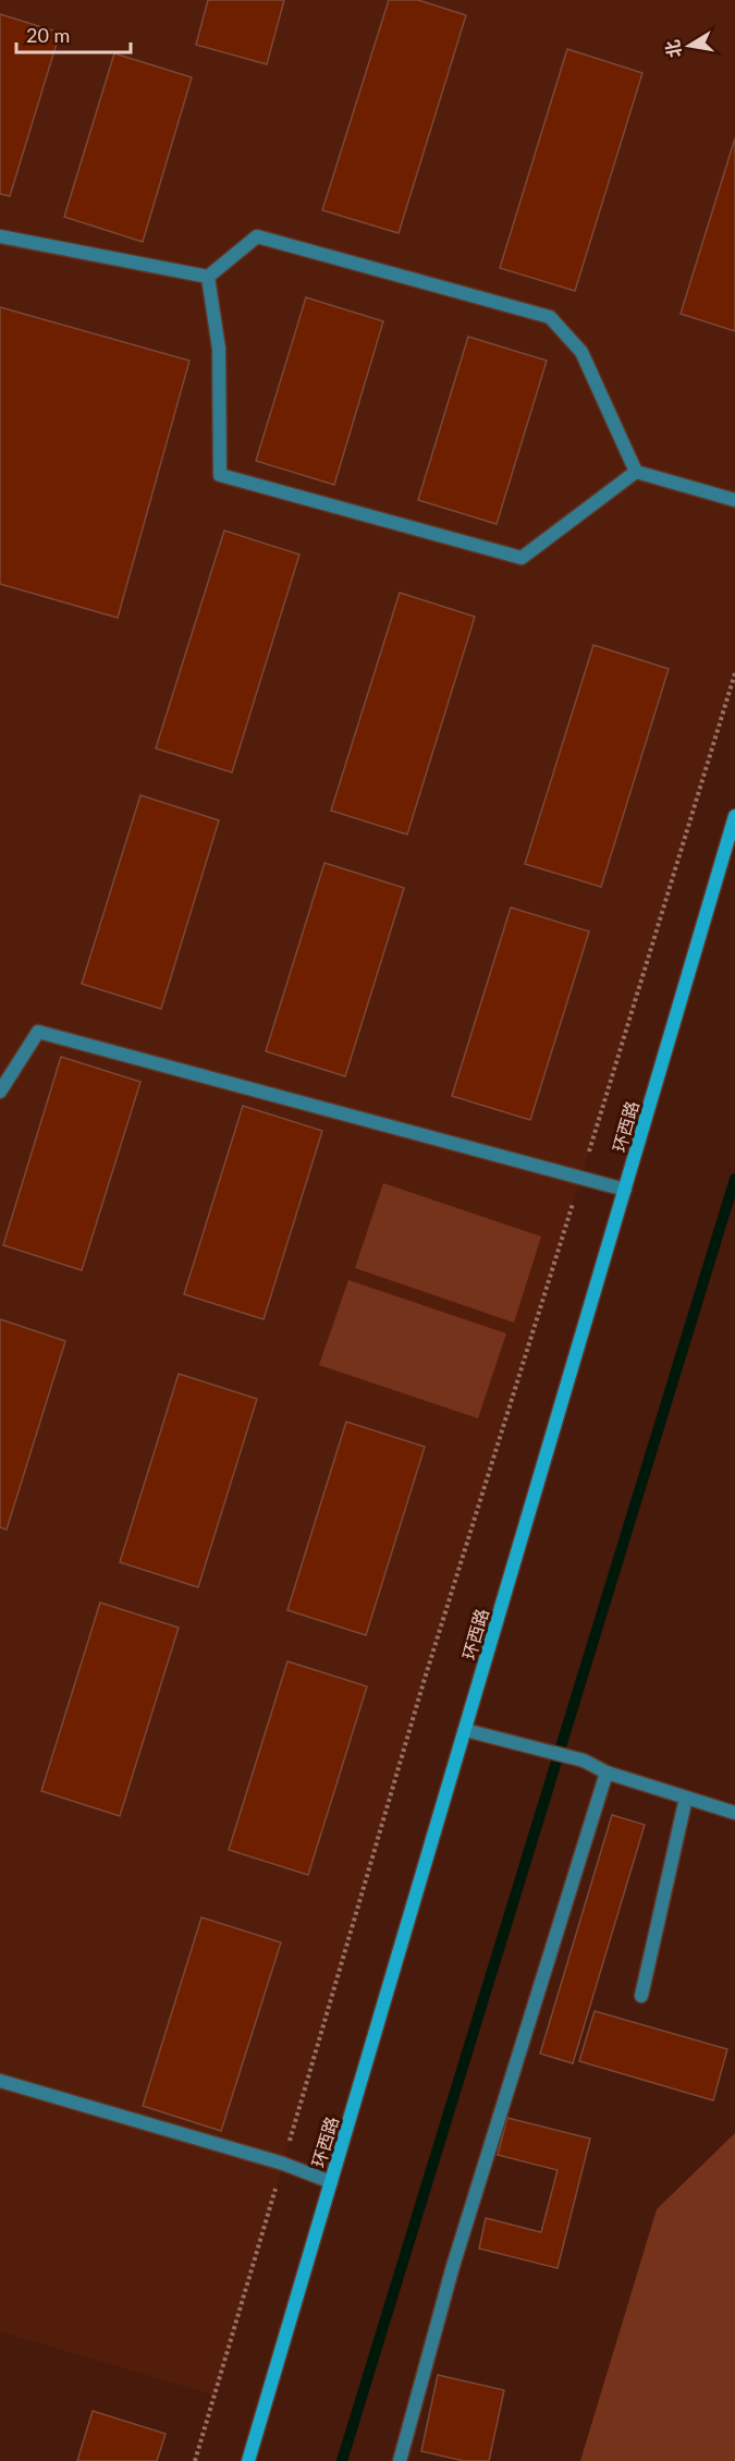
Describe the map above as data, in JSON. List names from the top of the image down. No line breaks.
{"streets":{"street":["环西路"]},"scale_bar":"20 m","north":"left"}
